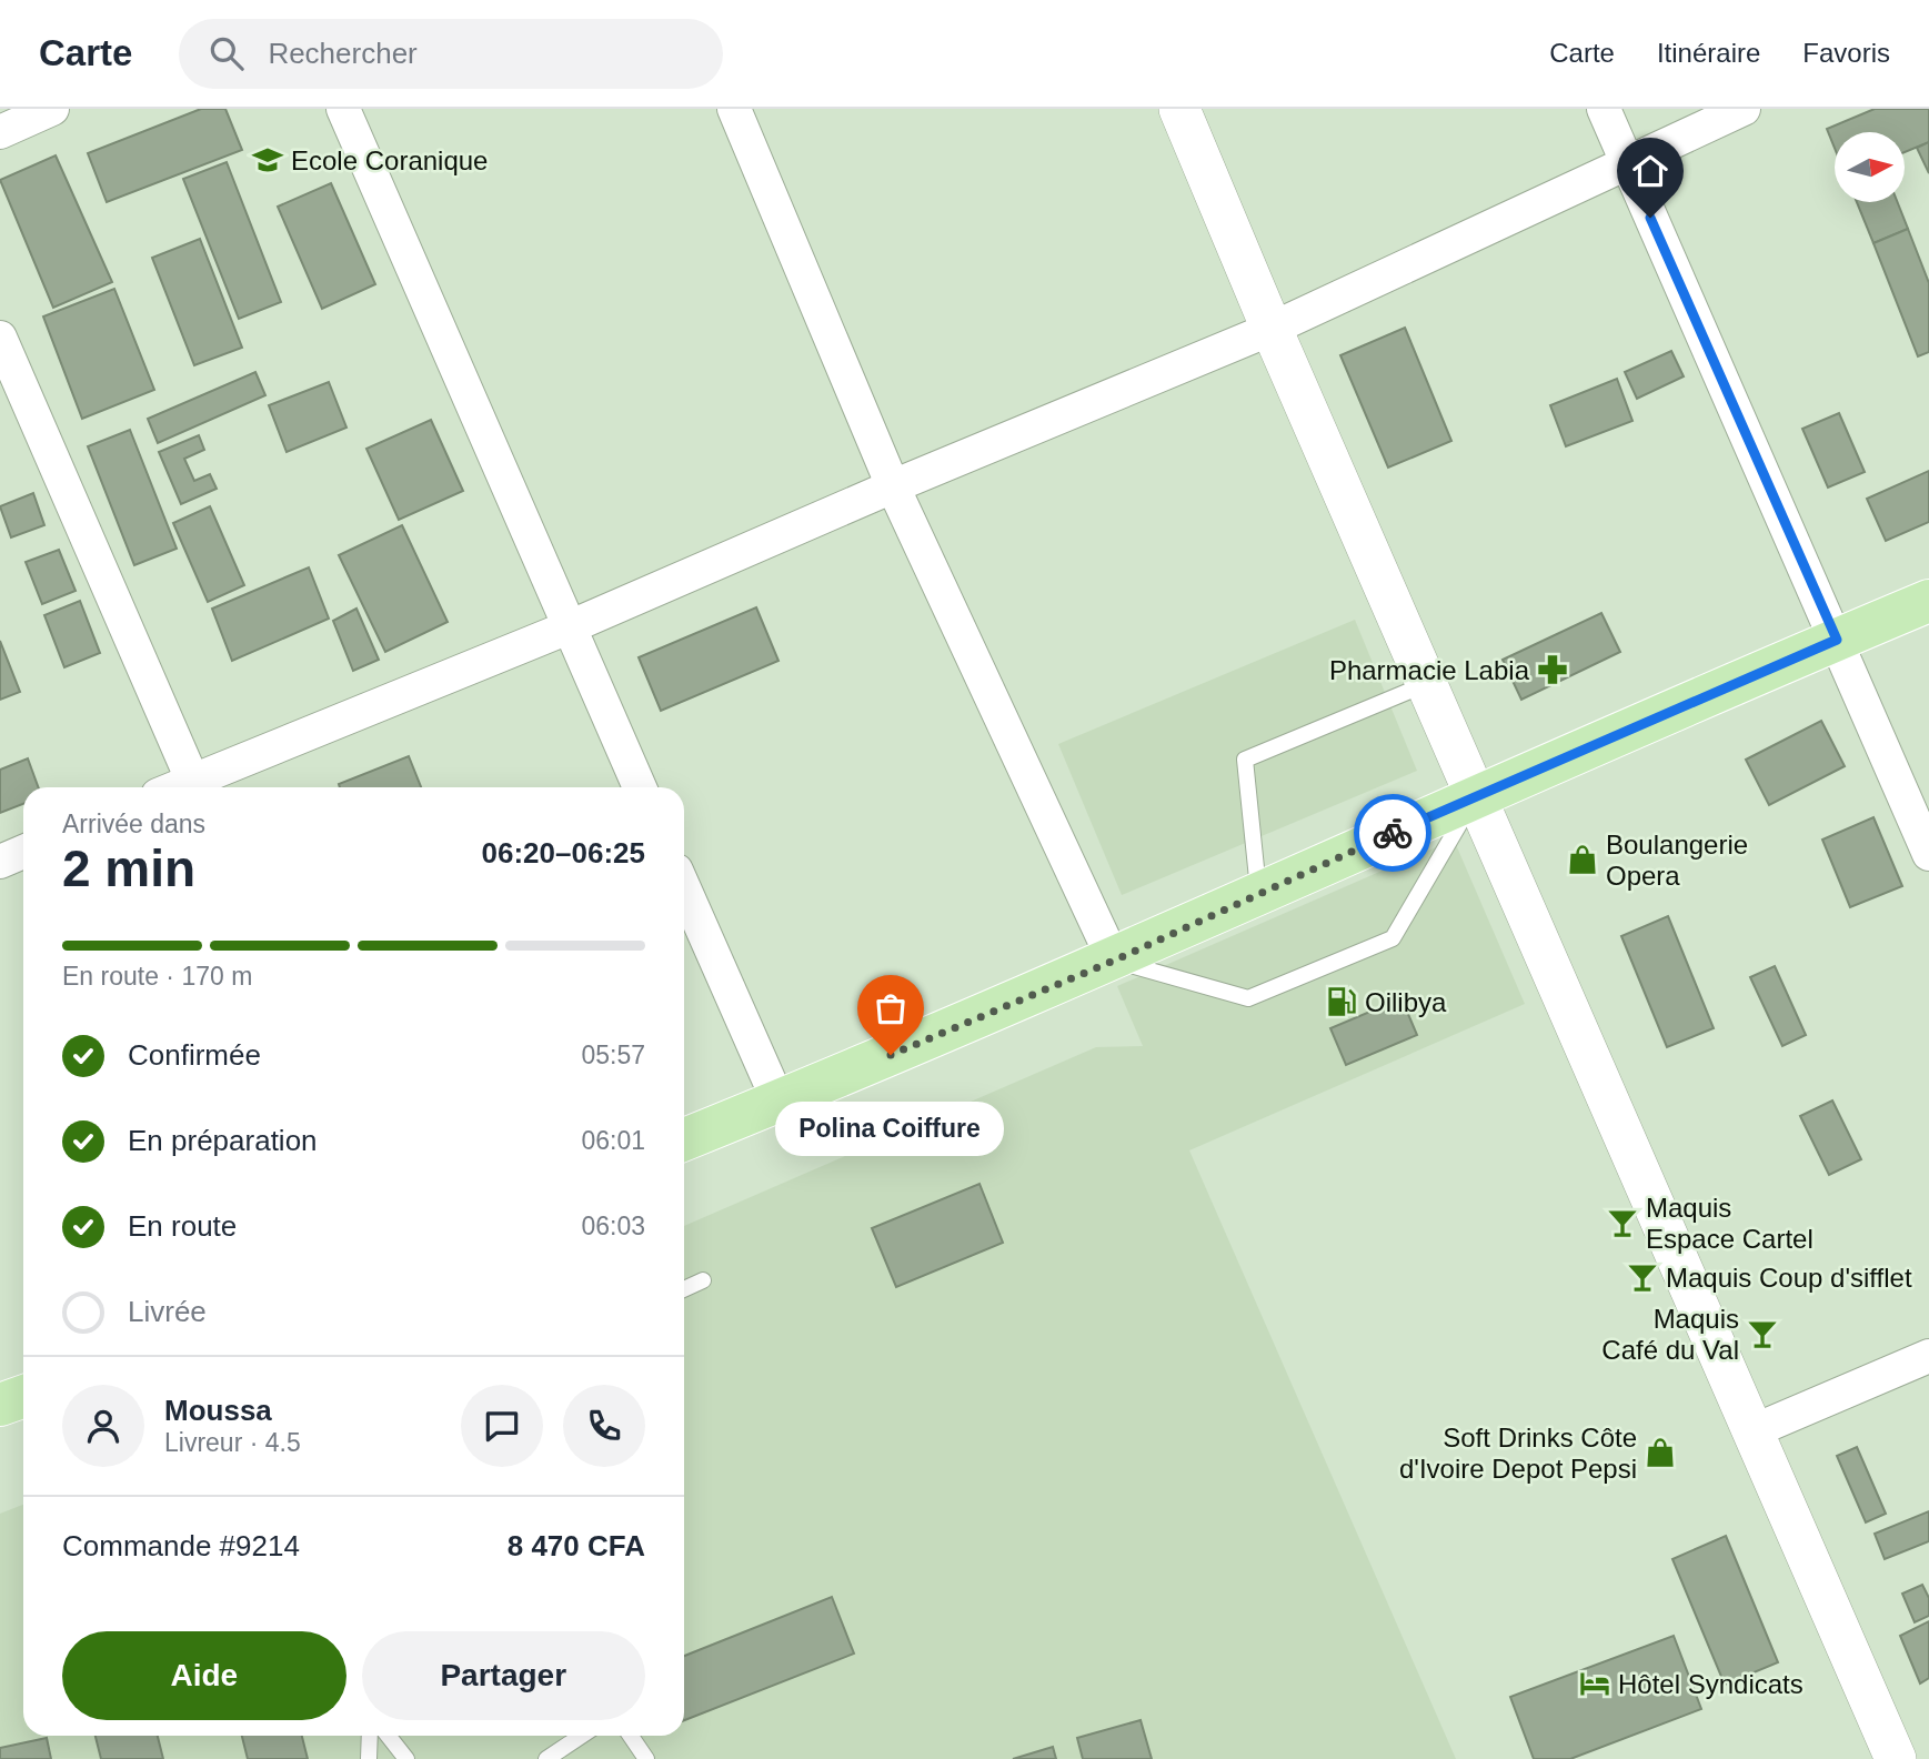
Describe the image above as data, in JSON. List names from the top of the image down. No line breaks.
{"places":{"school or university":["Ecole Coranique"],"pharmacy":["Pharmacie Labia"],"shop":["Boulangerie Opera","Soft Drinks Côte d'Ivoire Depot Pepsi"],"fuel station":["Oilibya"],"other":["Polina Coiffure"],"bar":["Maquis Espace Cartel","Maquis Coup d'sifflet","Maquis Café du Val"],"hotel":["Hôtel Syndicats"]},"north":"right","page":{"header":"Carte","search":"Rechercher","nav":["Carte","Itinéraire","Favoris"],"heading":["2 min","Arrivée dans","06:20–06:25"],"panel":["Moussa","Livreur · 4.5","Commande #9214","8 470 CFA"],"bar":"En route · 170 m","list":[["Confirmée","05:57"],["En préparation","06:01"],["En route","06:03"],"Livrée"],"bubble":"Polina Coiffure","buttons":["Aide","Partager"]}}
